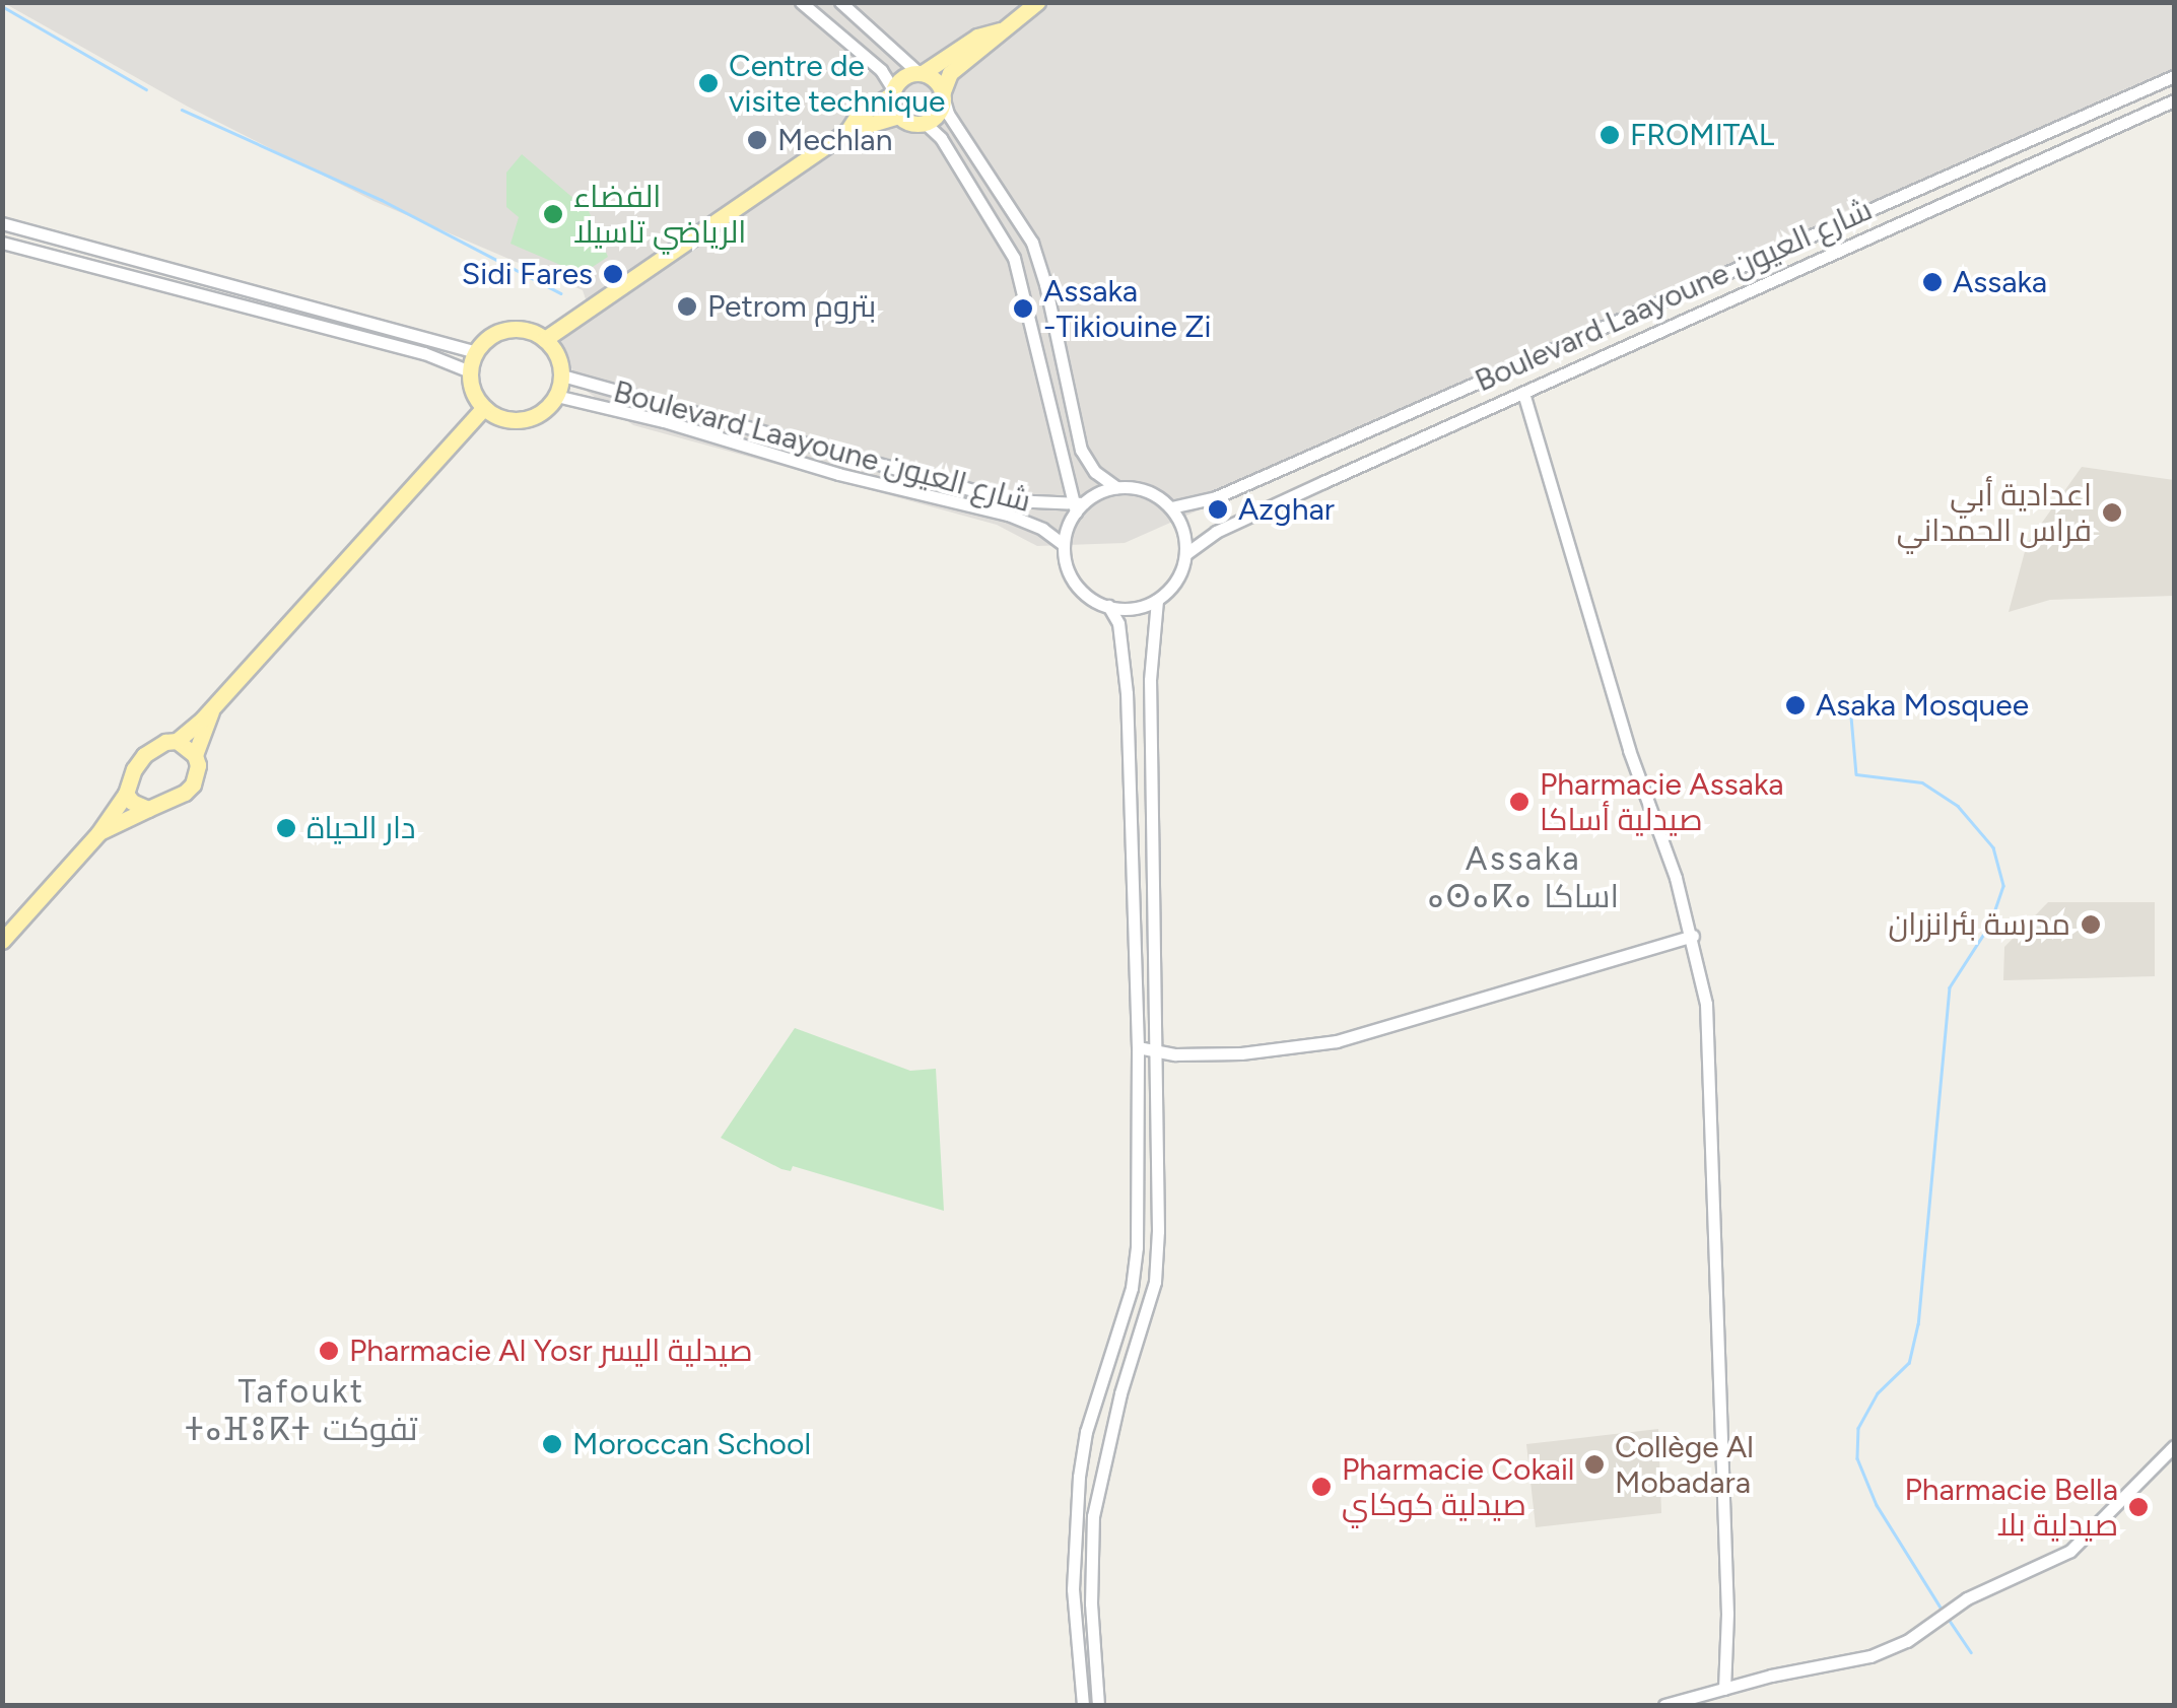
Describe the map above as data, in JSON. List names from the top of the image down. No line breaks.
{"streets":{"street":["Boulevard Laayoune شارع العيون"]},"districts":["Assaka ⴰⵙⴰⴽⴰ اساكا","Tafoukt ⵜⴰⴼⵓⴽⵜ تفوكت"],"places":["Centre de visite technique","FROMITAL","Mechlan","الفضاء الرياضي تاسيلا","Sidi Fares","Assaka","Petrom بتروم","Assaka -Tikiouine Zi","Azghar","اعدادية أبي فراس الحمداني","Asaka Mosquee","Pharmacie Assaka صيدلية أساكا","دار الحياة","مدرسة بئرانزران","Pharmacie Al Yosr صيدلية اليسر","Moroccan School","Collège Al Mobadara","Pharmacie Cokail صيدلية كوكاي","Pharmacie Bella صيدلية بلا"]}
